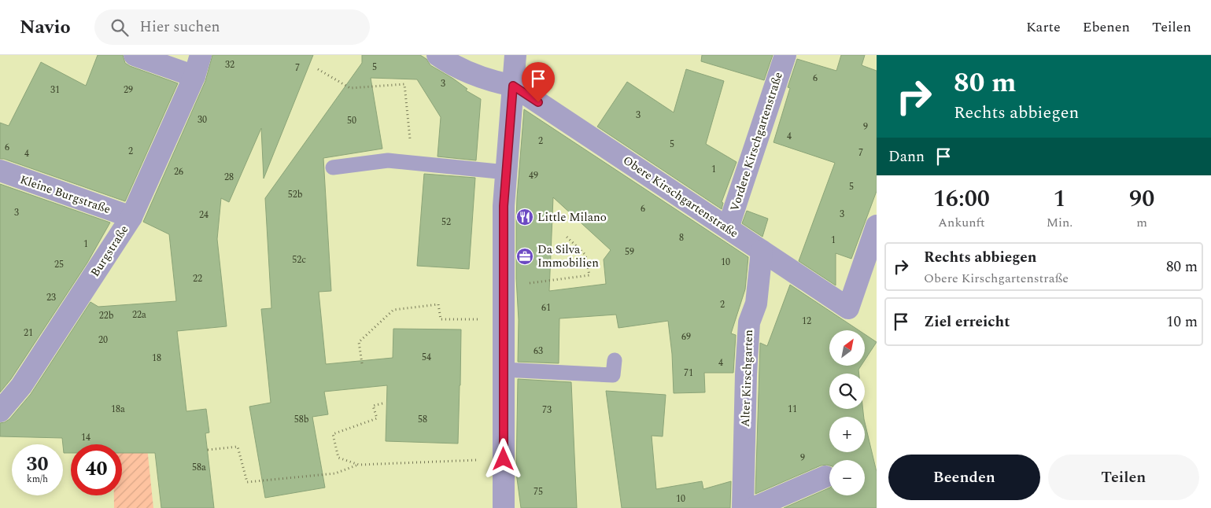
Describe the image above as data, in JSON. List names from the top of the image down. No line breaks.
{"streets":{"street":["Vordere Kirschgartenstraße","Kleine Burgstraße","Obere Kirschgartenstraße","Burgstraße","Alter Kirschgarten"]},"crossings":[["Vordere Kirschgartenstraße","Obere Kirschgartenstraße"],["Kleine Burgstraße","Burgstraße"],["Obere Kirschgartenstraße","Alter Kirschgarten"]],"places":{"restaurant":["Little Milano"],"office":["Da Silva Immobilien"]},"house_numbers":["32","5","7","6","3","31","29","3","30","50","9","4","2","5","6","2","7","4","1","26","49","28","5","52b","6","3","3","24","52","8","1","1","59","52c","10","25","22","23","2","61","22a","22b","12","21","69","20","63","54","18","4","71","18a","11","73","58b","58","14","9","58a","75","10"],"north":"top right","page":{"header":"Navio","search":"Hier suchen","nav":["Karte","Ebenen","Teilen"],"turn":["80 m","Rechts abbiegen"],"then":"Dann","eta":["16:00","Ankunft","1","Min.","90","m"],"list":[{"name":"Rechts abbiegen","note":"Obere Kirschgartenstraße","value":"80 m"},{"name":"Ziel erreicht","value":"10 m"}],"map_buttons":["+","−"],"speed":"30 km/h","limit":"40","buttons":["Beenden","Teilen"]}}
